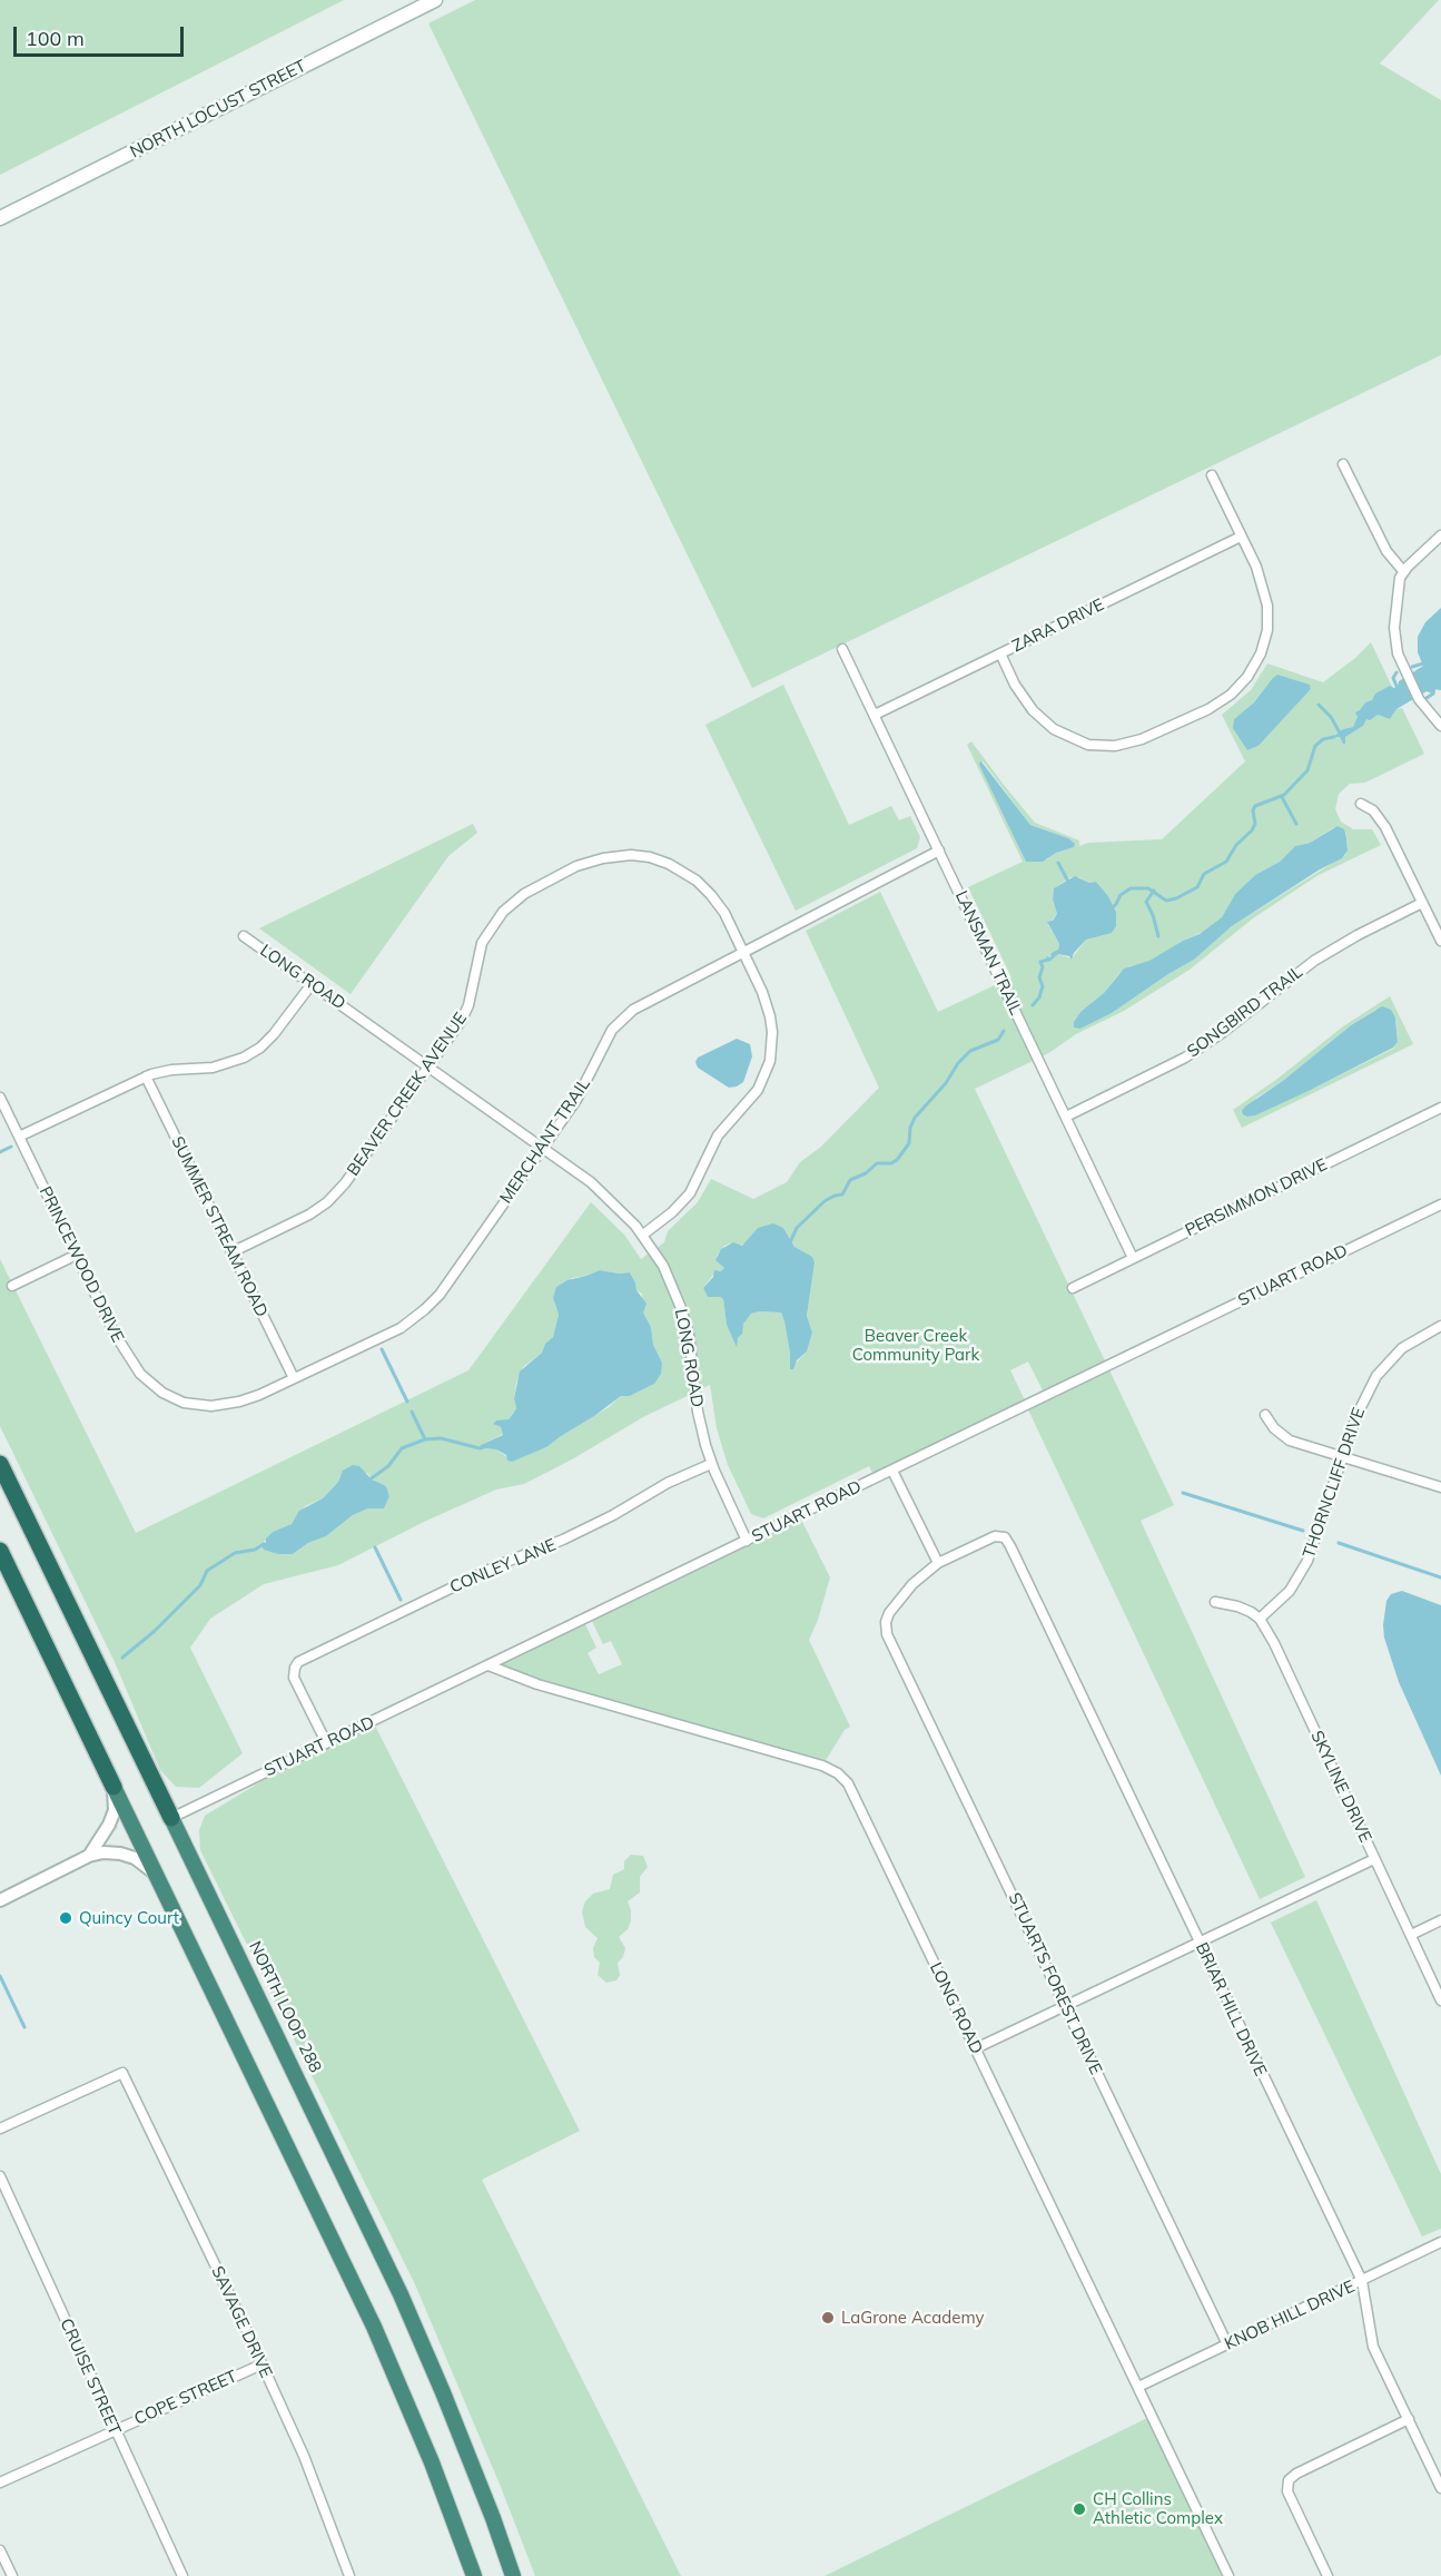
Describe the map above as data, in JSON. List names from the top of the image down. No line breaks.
{"streets":{"highway":["NORTH LOOP 288"],"main road":["NORTH LOCUST STREET"],"street":["ZARA DRIVE","LANSMAN TRAIL","LONG ROAD","SONGBIRD TRAIL","BEAVER CREEK AVENUE","MERCHANT TRAIL","PERSIMMON DRIVE","SUMMER STREAM ROAD","PRINCEWOOD DRIVE","STUART ROAD","THORNCLIFF DRIVE","CONLEY LANE","SKYLINE DRIVE","STUARTS FOREST DRIVE","BRIAR HILL DRIVE","KNOB HILL DRIVE","SAVAGE DRIVE","CRUISE STREET","COPE STREET"]},"crossings":[["ZARA DRIVE","LANSMAN TRAIL"],["LANSMAN TRAIL","SONGBIRD TRAIL"],["LANSMAN TRAIL","MERCHANT TRAIL"],["LANSMAN TRAIL","PERSIMMON DRIVE"],["LONG ROAD","BEAVER CREEK AVENUE"],["LONG ROAD","MERCHANT TRAIL"],["LONG ROAD","STUART ROAD"],["LONG ROAD","CONLEY LANE"],["LONG ROAD","KNOB HILL DRIVE"],["BEAVER CREEK AVENUE","MERCHANT TRAIL"],["BEAVER CREEK AVENUE","SUMMER STREAM ROAD"],["MERCHANT TRAIL","SUMMER STREAM ROAD"],["MERCHANT TRAIL","PRINCEWOOD DRIVE"],["STUART ROAD","CONLEY LANE"],["STUART ROAD","NORTH LOOP 288"],["THORNCLIFF DRIVE","SKYLINE DRIVE"],["STUARTS FOREST DRIVE","BRIAR HILL DRIVE"],["STUARTS FOREST DRIVE","KNOB HILL DRIVE"],["BRIAR HILL DRIVE","KNOB HILL DRIVE"],["SAVAGE DRIVE","COPE STREET"],["CRUISE STREET","COPE STREET"]],"parks":["Beaver Creek Community Park"],"places":["Quincy Court","LaGrone Academy","CH Collins Athletic Complex"],"scale_bar":"100 m"}
